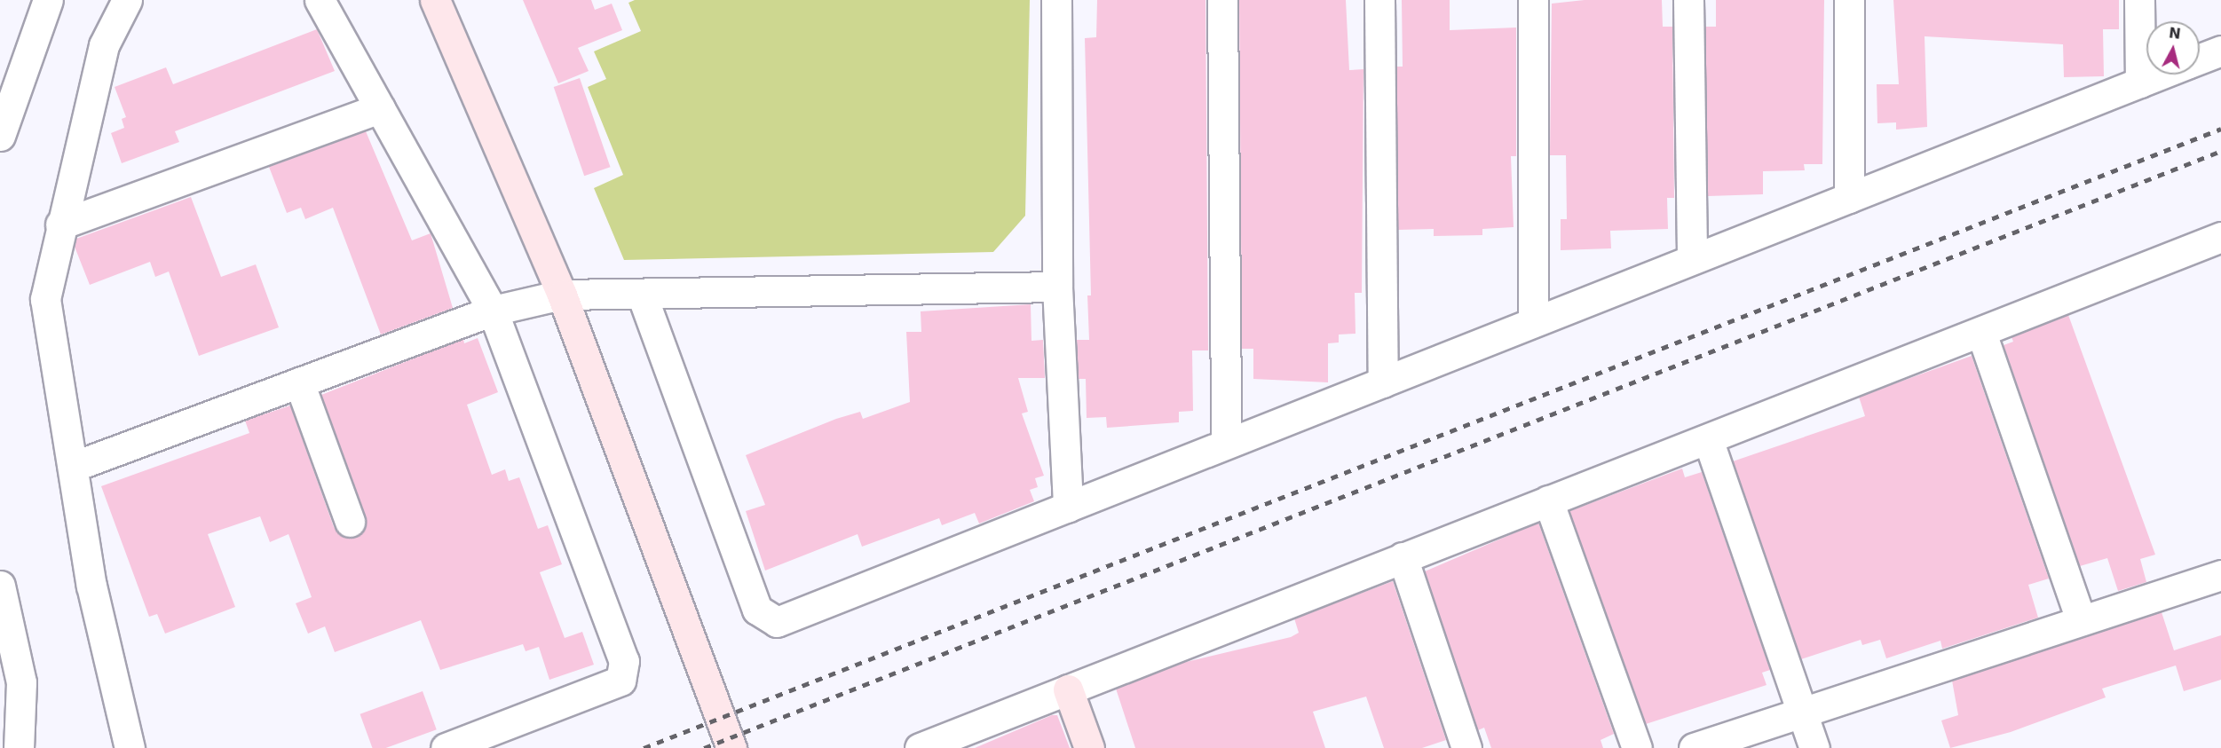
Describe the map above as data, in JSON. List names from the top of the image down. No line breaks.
{"north":"top"}
